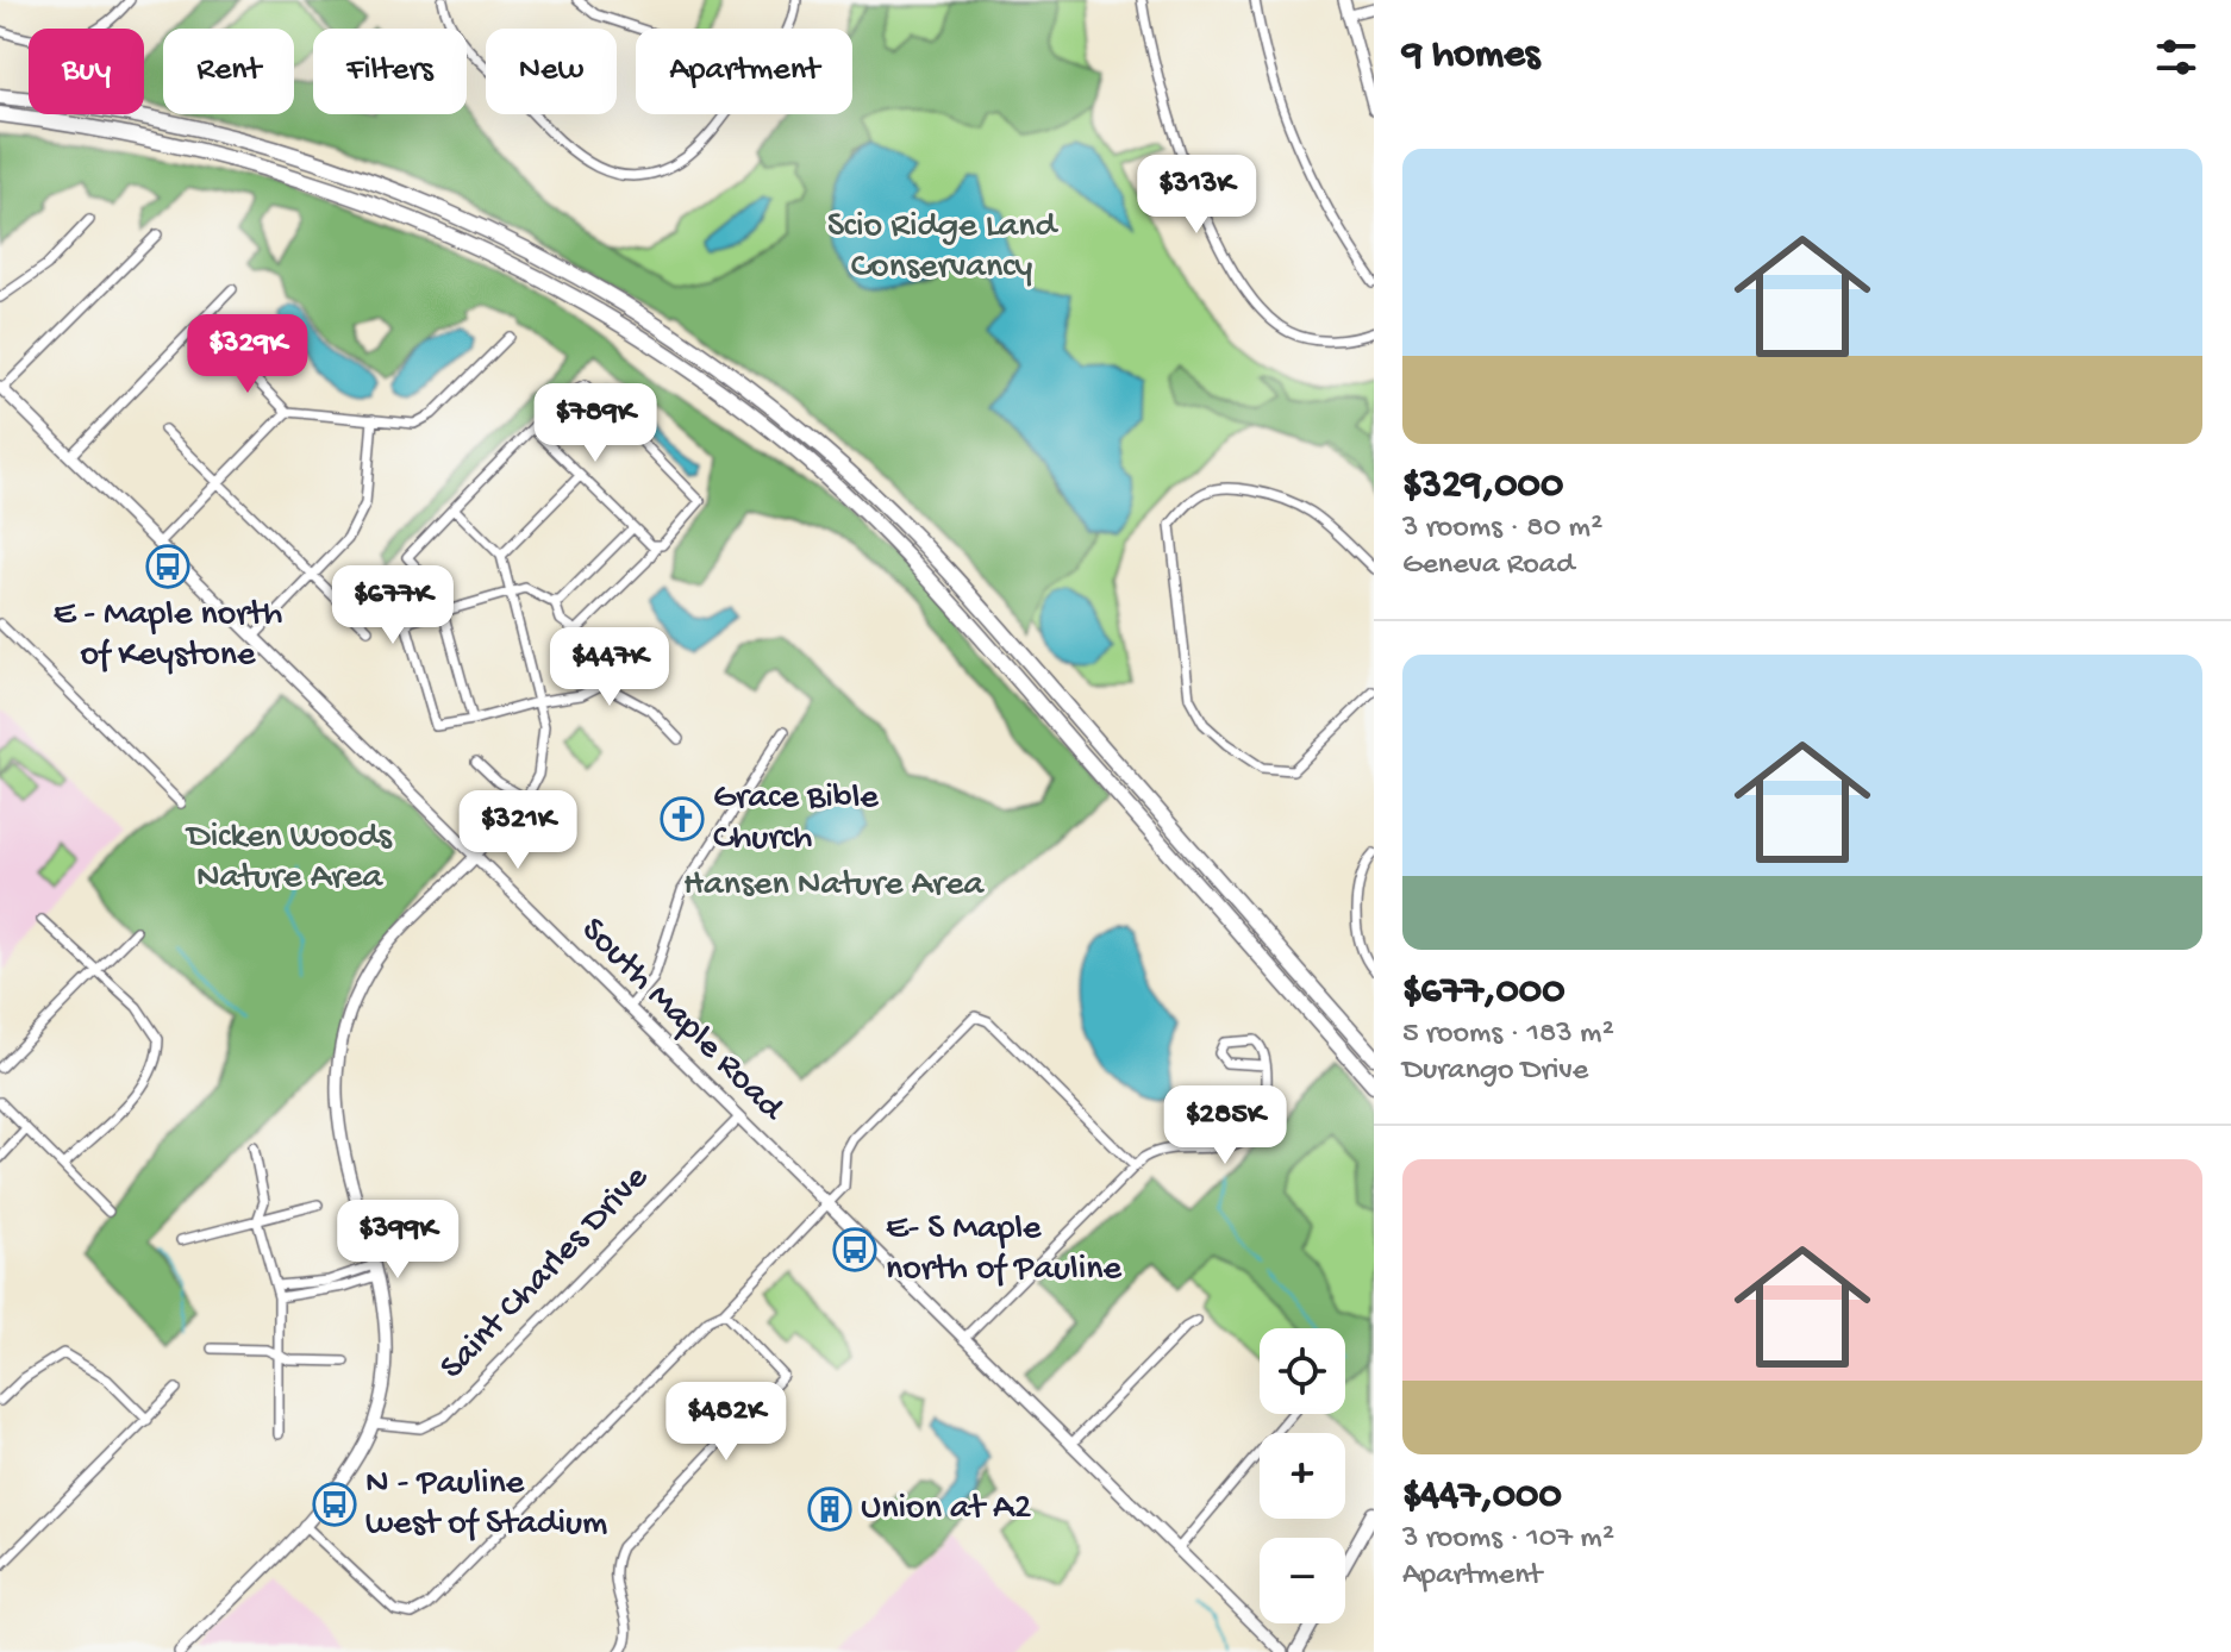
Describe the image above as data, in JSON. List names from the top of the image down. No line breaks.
{"streets":{"street":["South Maple Road","Saint Charles Drive"]},"crossings":[["South Maple Road","Saint Charles Drive"]],"parks":["Scio Ridge Land Conservancy","Dicken Woods Nature Area","Hansen Nature Area"],"places":{"bus stop":["E - Maple north of Keystone","E- S Maple north of Pauline","N - Pauline west of Stadium"],"church":["Grace Bible Church"],"building":["Union at A2"]},"page":{"heading":"9 homes","chip":["Buy","Rent","Filters","New","Apartment"],"list":[{"name":"$329,000","note":"3 rooms · 80 m² · Geneva Road"},{"name":"$677,000","note":"5 rooms · 183 m² · Durango Drive"},{"name":"$447,000","note":"3 rooms · 107 m² · Apartment"}],"price":["$313K","$329K","$789K","$677K","$447K","$321K","$285K","$399K","$482K"],"map_buttons":["+","−"]}}
